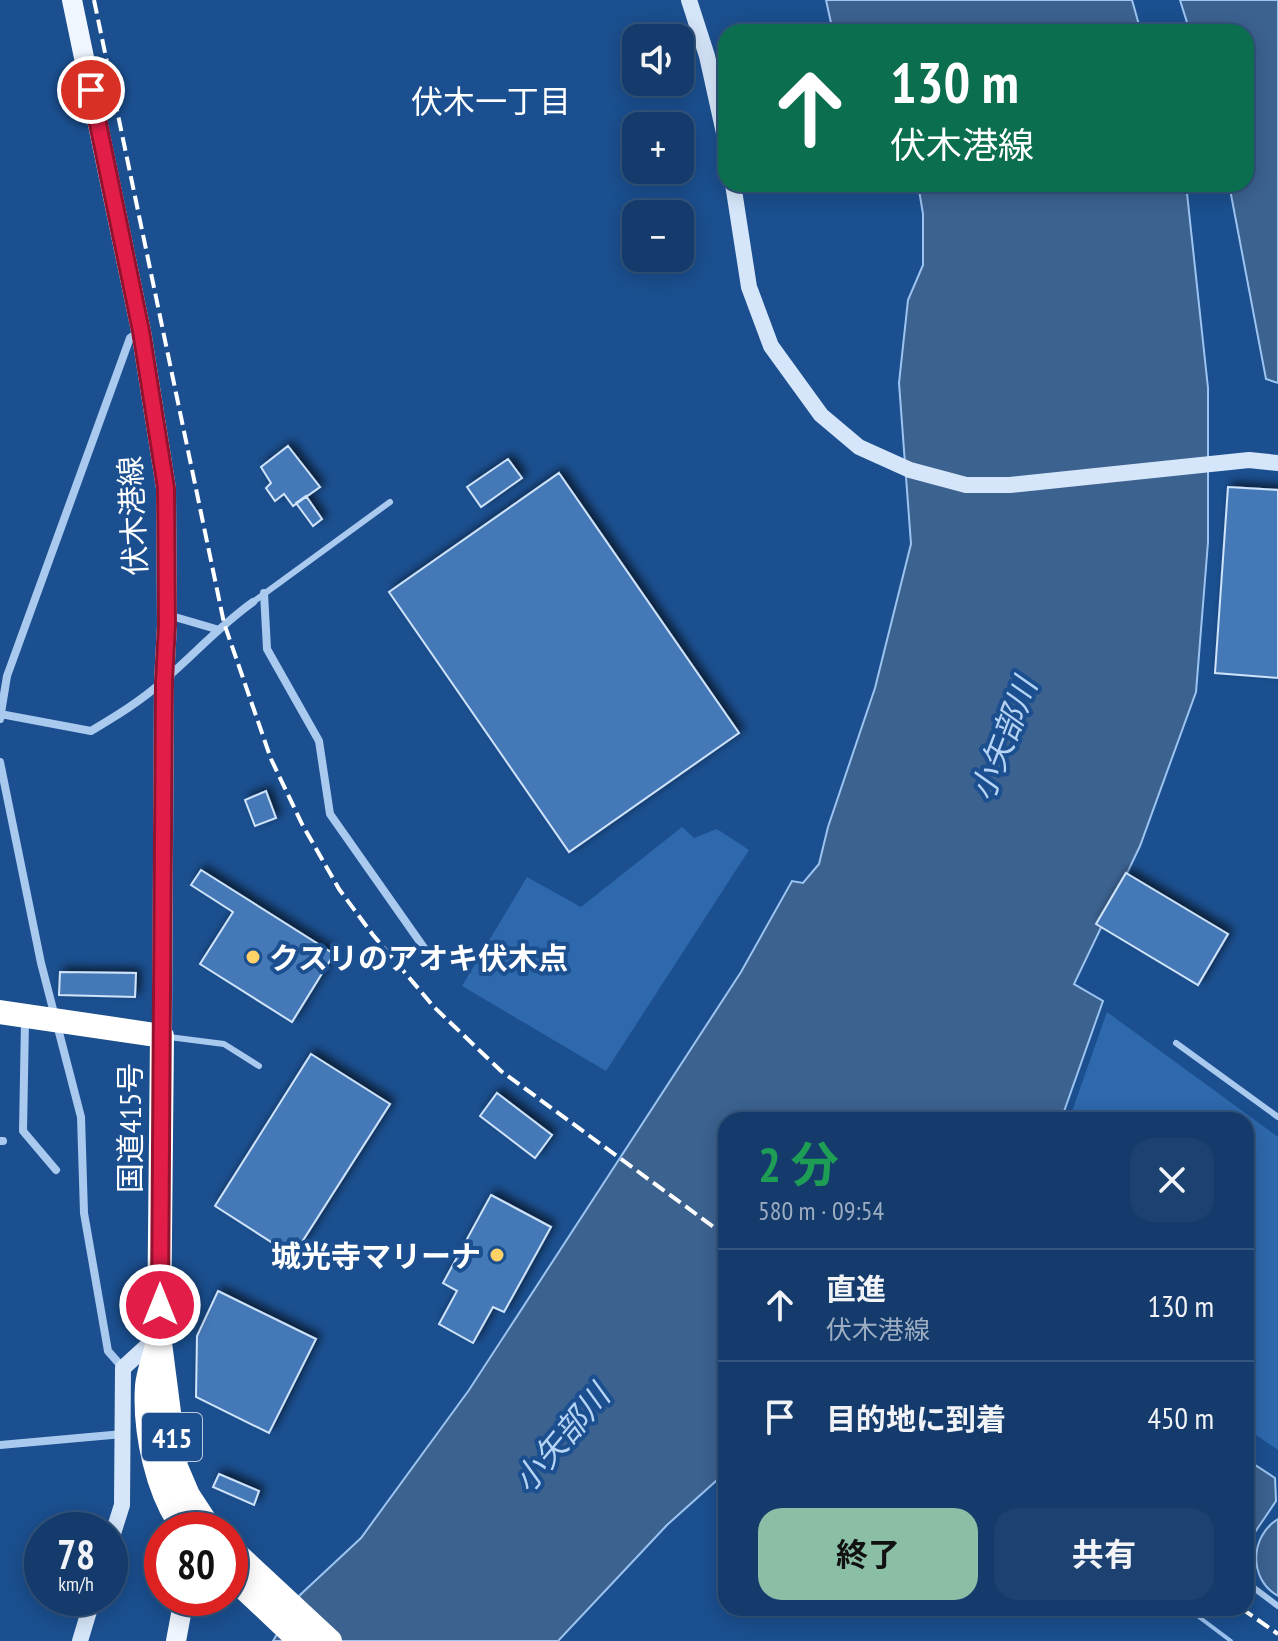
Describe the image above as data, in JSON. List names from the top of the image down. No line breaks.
{"streets":{"highway":["国道415号","415"],"main road":["伏木港線"]},"crossings":[["伏木港線","国道415号"]],"districts":["伏木一丁目"],"water":["小矢部川"],"places":["クスリのアオキ伏木点","城光寺マリーナ"],"page":{"map_buttons":["+","−"],"turn":["130 m","伏木港線"],"heading":["2 分","580 m · 09:54"],"list":[{"name":"直進","note":"伏木港線","value":"130 m"},{"name":"目的地に到着","value":"450 m"}],"buttons":["終了","共有"],"speed":"78 km/h","limit":"80"}}
